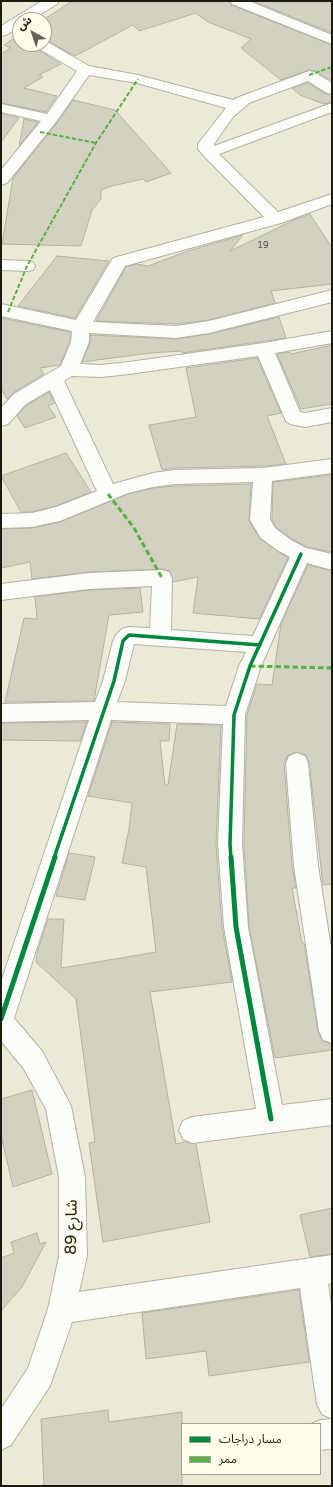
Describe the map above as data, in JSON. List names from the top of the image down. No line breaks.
{"streets":{"street":["شارع 89"]},"house_numbers":["19"],"legend":["مسار دراجات","ممر"],"north":"top left"}
